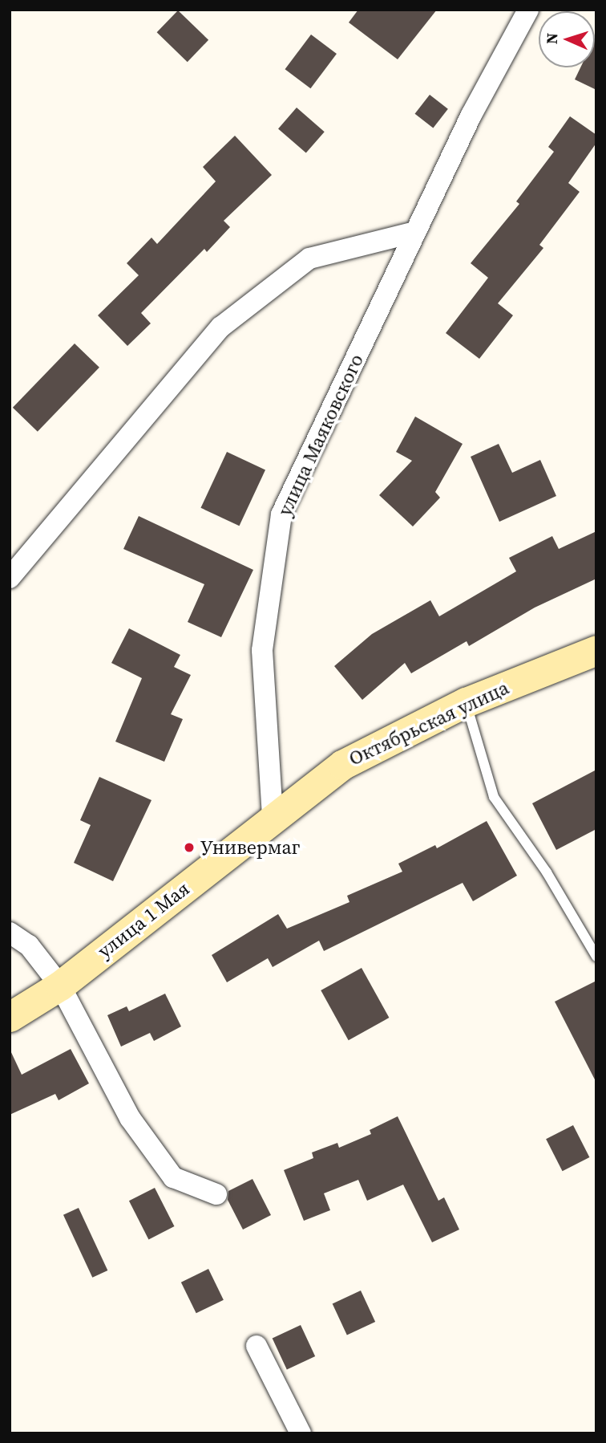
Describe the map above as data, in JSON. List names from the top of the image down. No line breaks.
{"streets":{"street":["улица Маяковского","Октябрьская улица","улица 1 Мая"]},"crossings":[["улица Маяковского","Октябрьская улица"],["улица Маяковского","улица 1 Мая"],["Октябрьская улица","улица 1 Мая"]],"places":["Универмаг"],"north":"left"}
